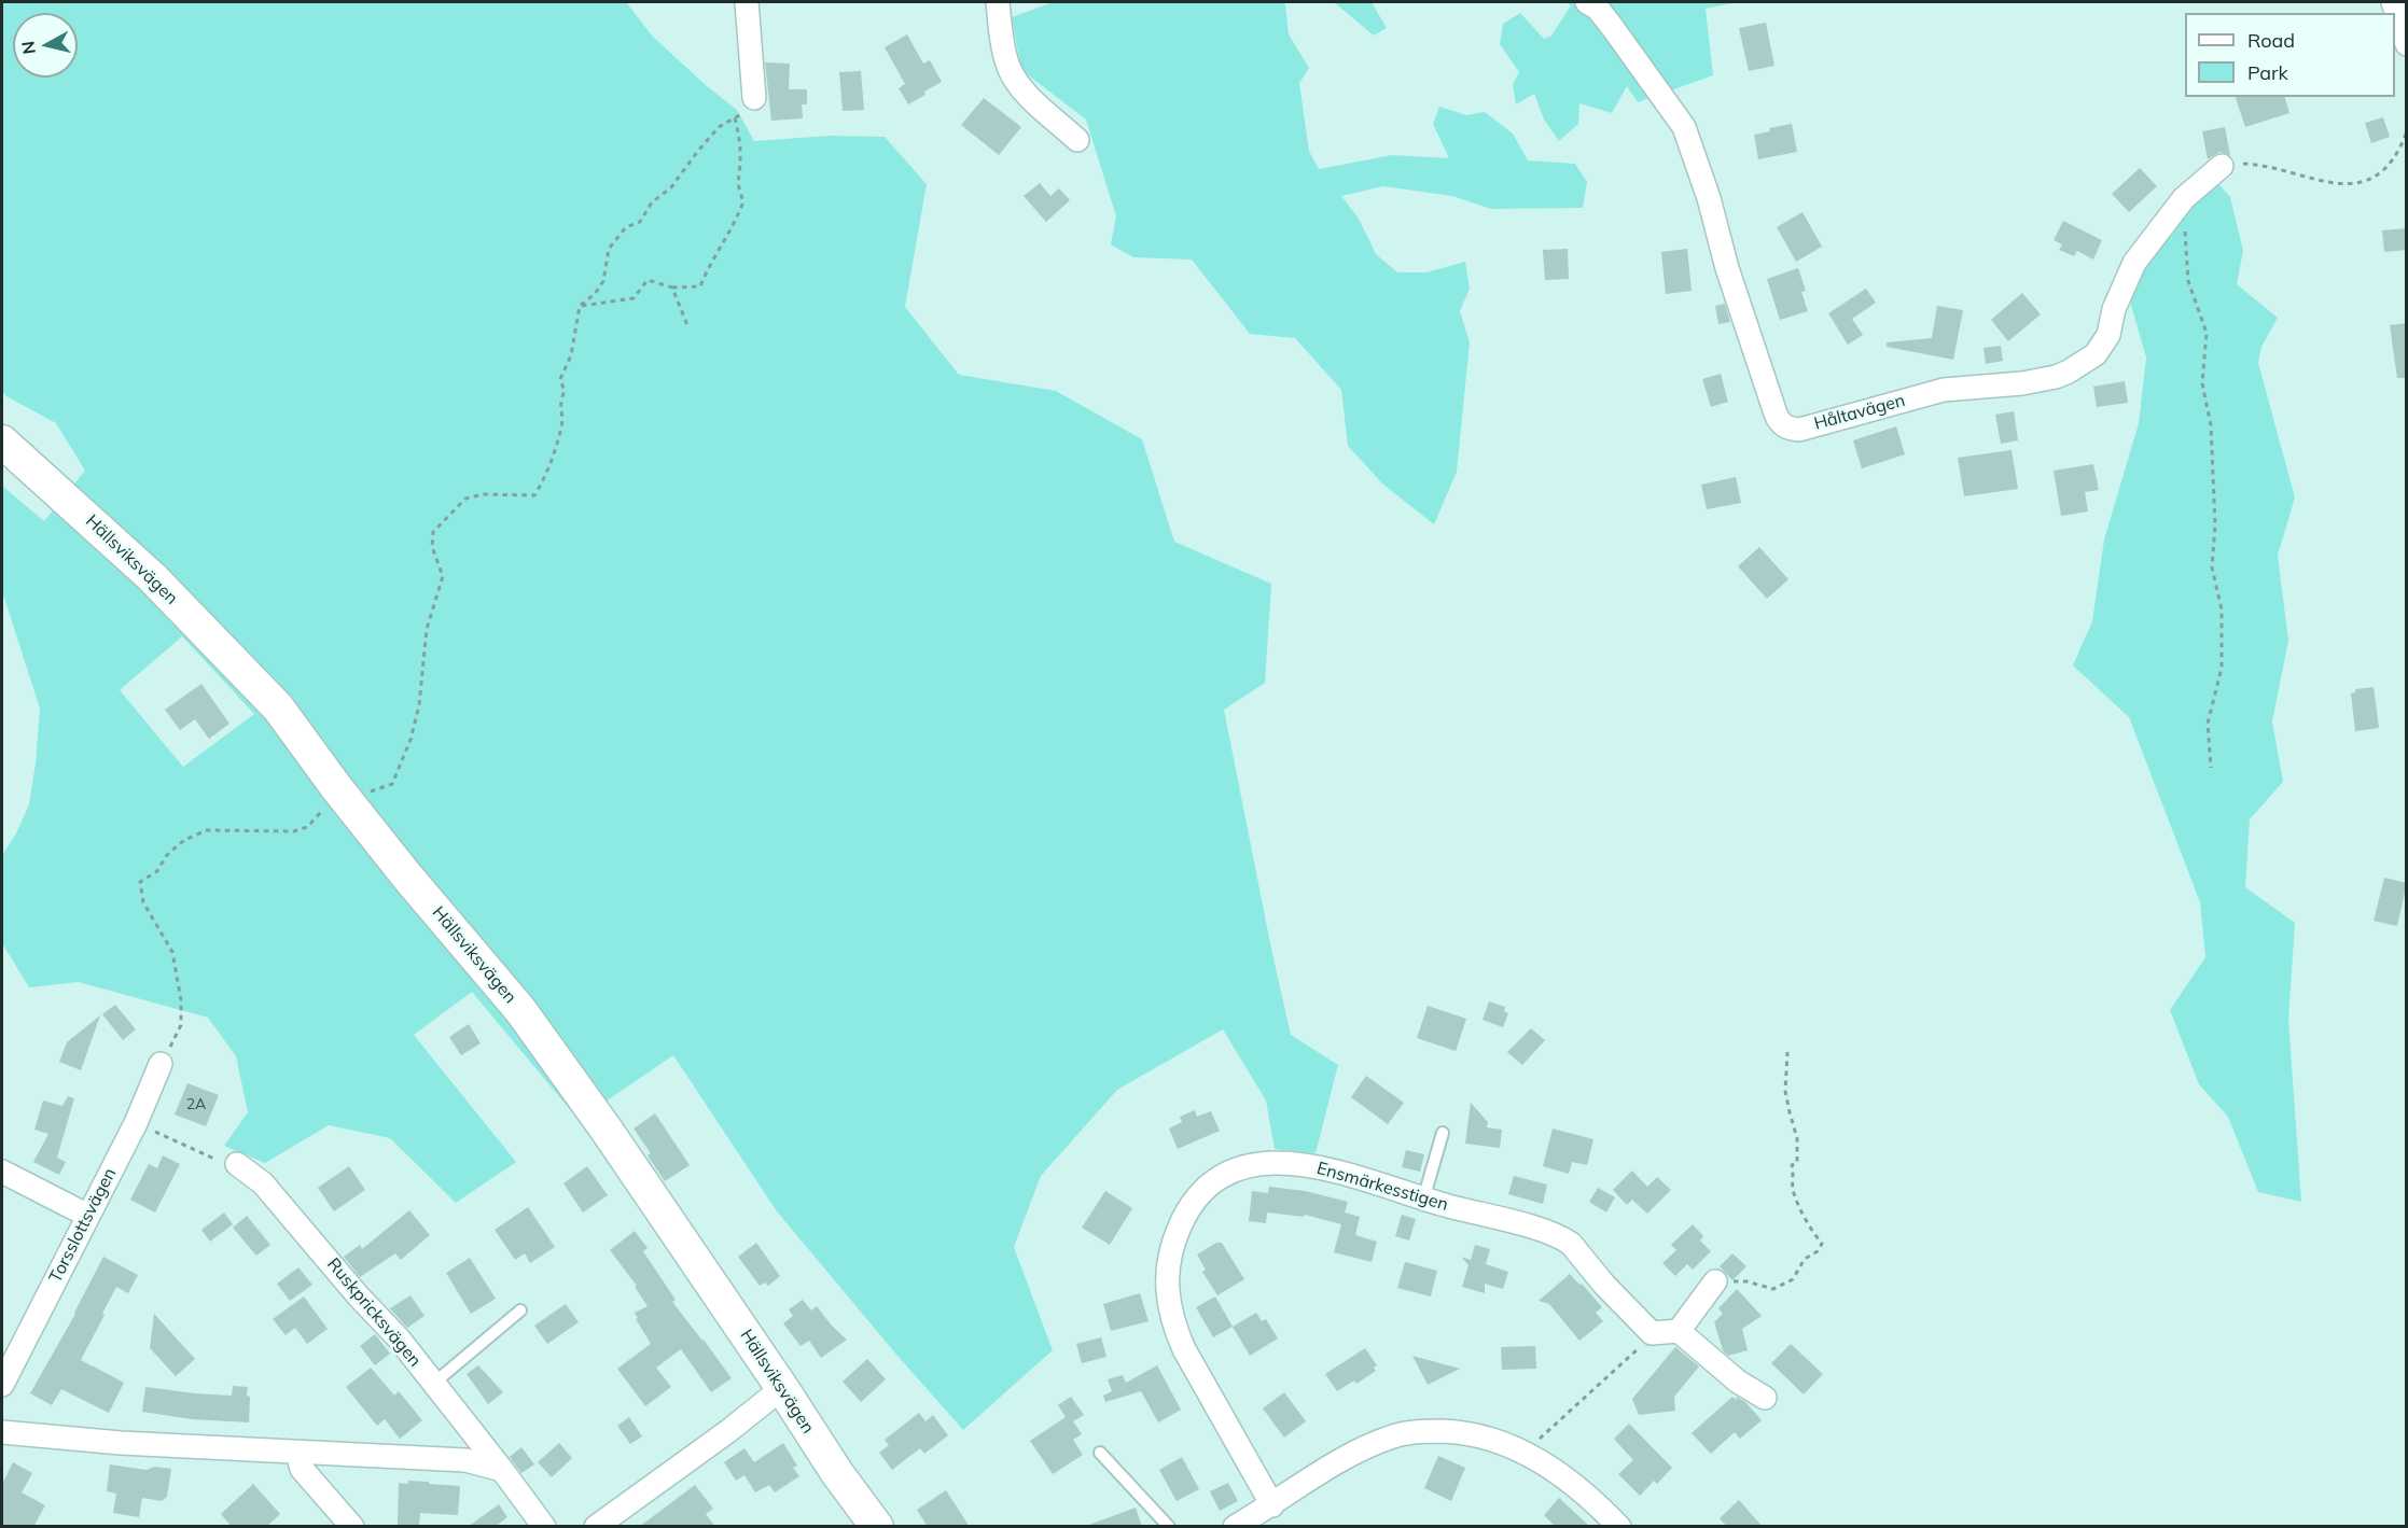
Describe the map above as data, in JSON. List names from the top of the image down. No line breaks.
{"streets":{"street":["Håltavägen","Hällsviksvägen","Ensmärkesstigen","Torsslottsvägen","Ruskpricksvägen"]},"house_numbers":["2A"],"legend":["Road","Park"],"north":"left"}
